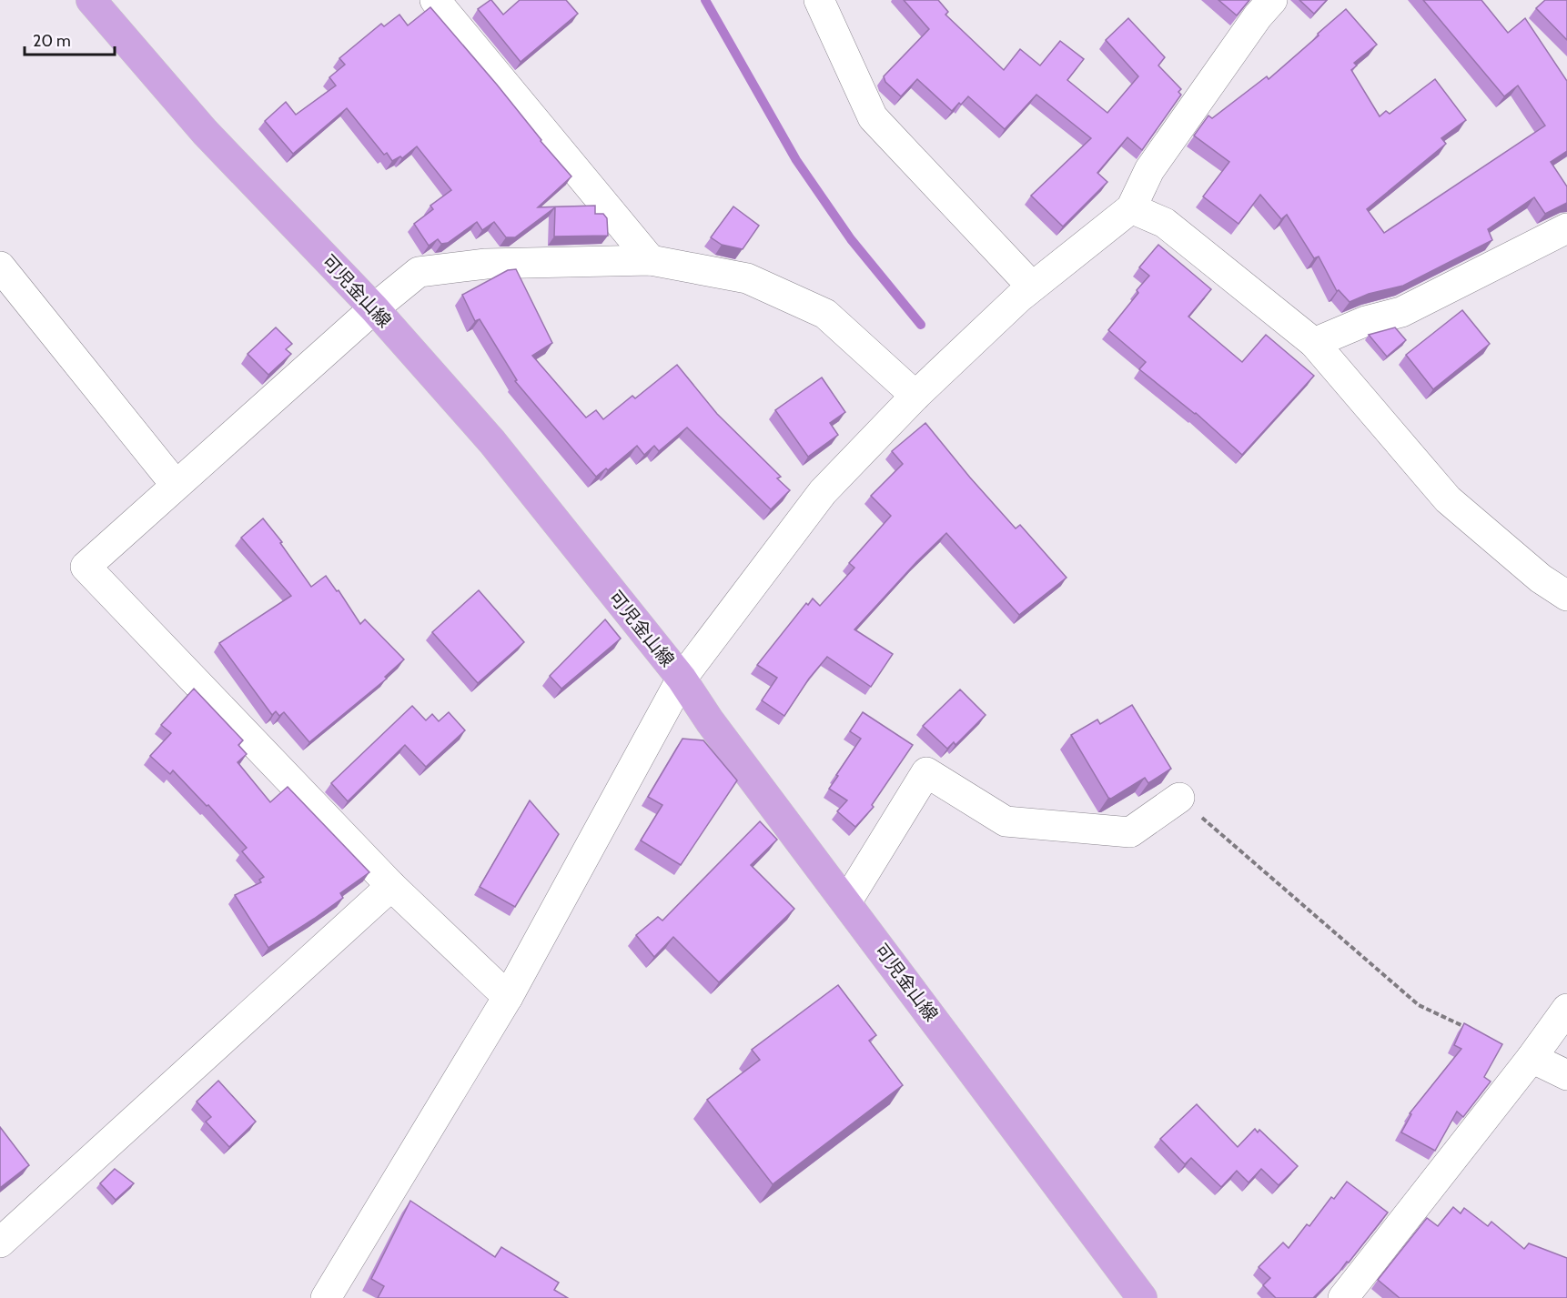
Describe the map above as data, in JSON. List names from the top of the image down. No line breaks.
{"streets":{"main road":["可児金山線"]},"scale_bar":"20 m"}
